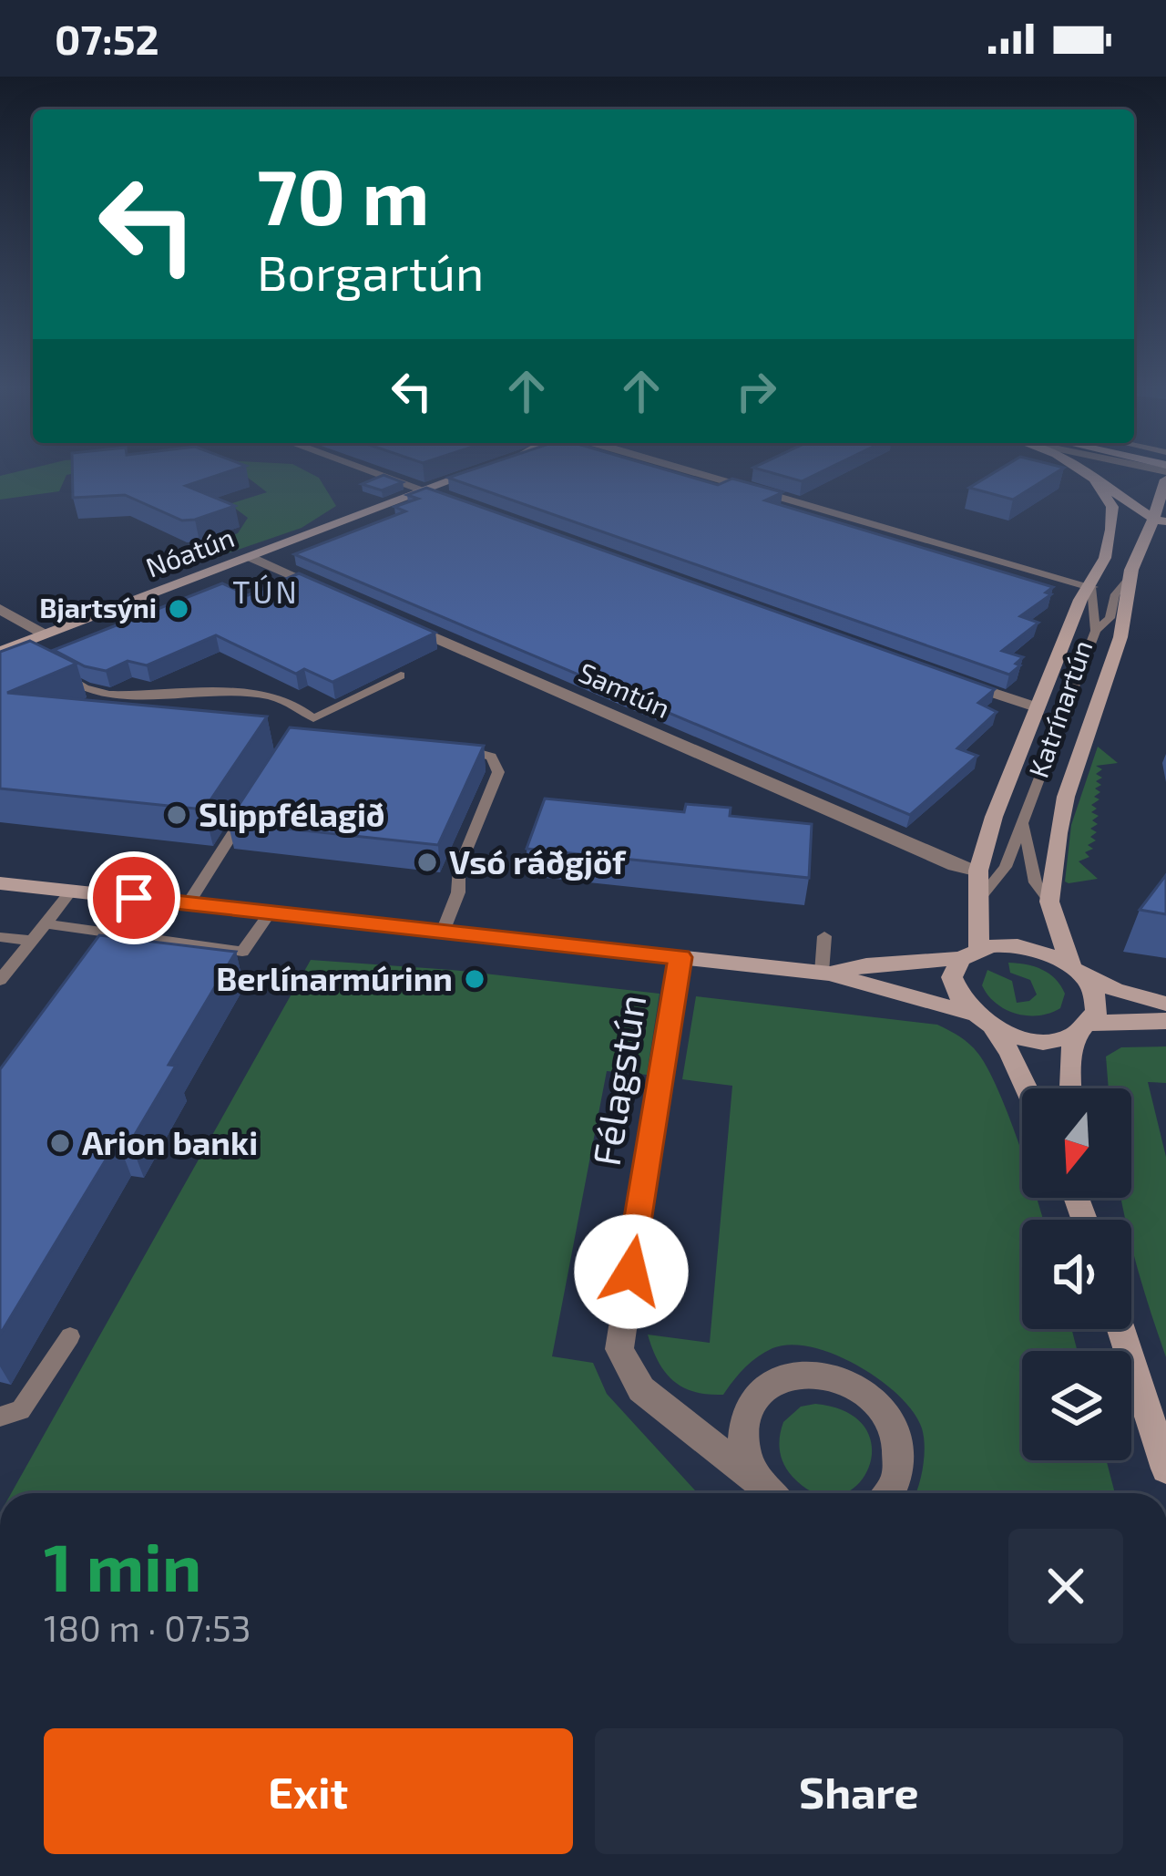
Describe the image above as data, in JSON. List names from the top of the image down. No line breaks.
{"streets":{"main road":["Nóatún","Katrínartún"],"street":["Samtún","Félagstún"]},"crossings":[["Samtún","Katrínartún"]],"districts":["TÚN"],"places":["Bjartsýni","Slippfélagið","Vsó ráðgjöf","Berlínarmúrinn","Arion banki"],"north":"bottom","page":{"status":"07:52","turn":["70 m","Borgartún"],"heading":["1 min","180 m · 07:53"],"buttons":["Exit","Share"]}}
